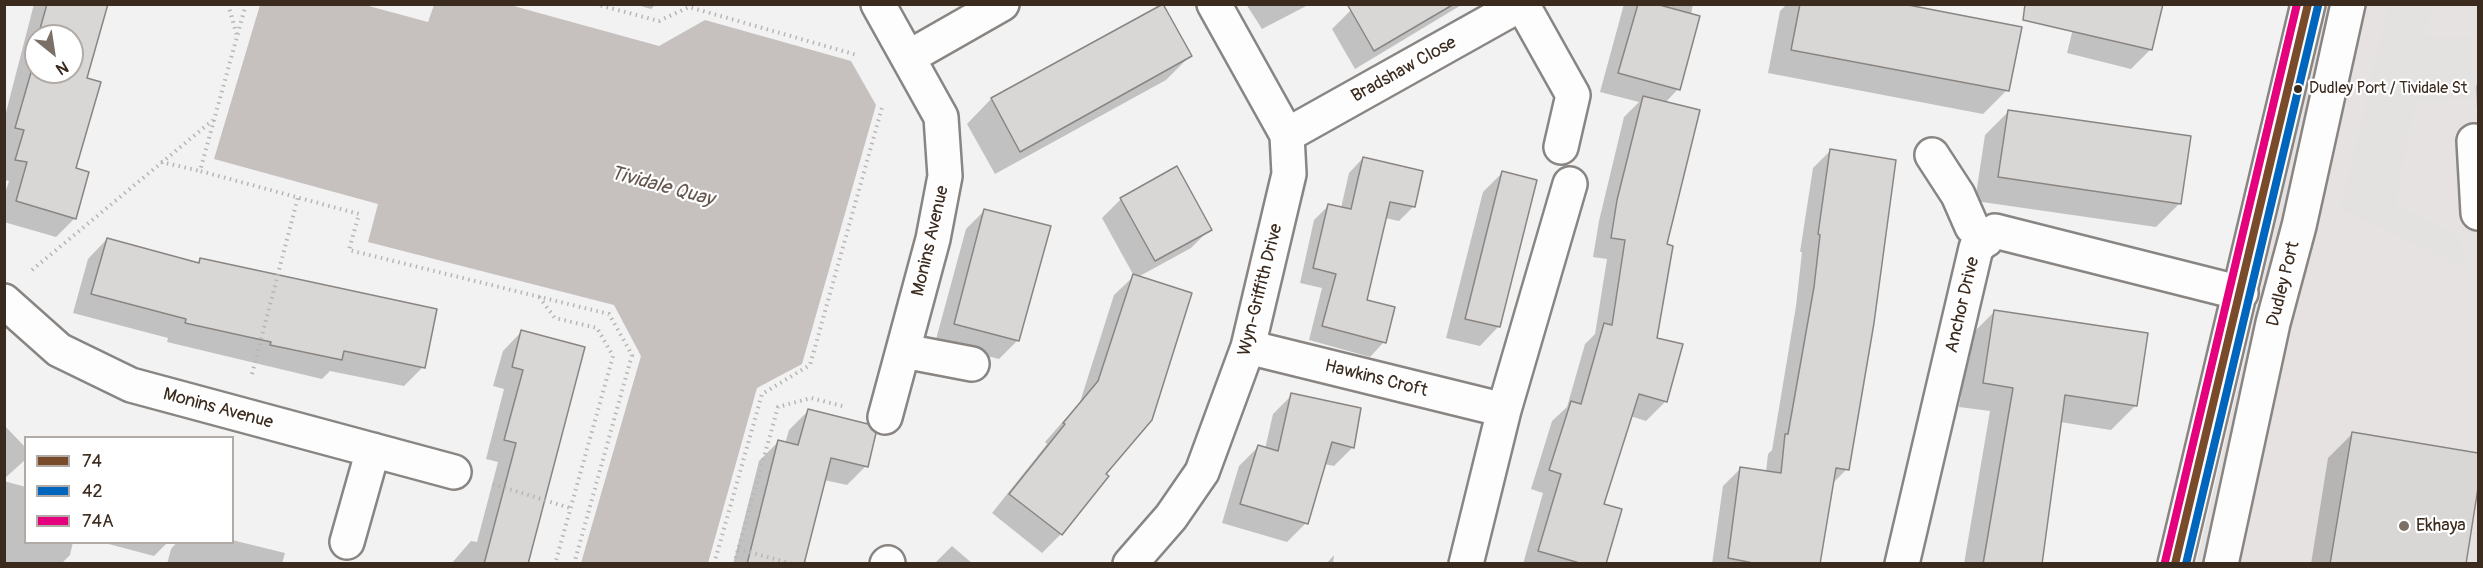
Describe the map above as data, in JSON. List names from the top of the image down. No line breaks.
{"streets":{"main road":["Bradshaw Close","Monins Avenue","Dudley Port","Wyn-Griffith Drive","Anchor Drive","Hawkins Croft"]},"crossings":[["Bradshaw Close","Wyn-Griffith Drive"],["Wyn-Griffith Drive","Hawkins Croft"]],"water":["Tividale Quay"],"places":["Dudley Port / Tividale St","Ekhaya"],"lines":["transit line 74","transit line 74A","transit line 42"],"legend":["74","42","74A"],"north":"bottom right"}
